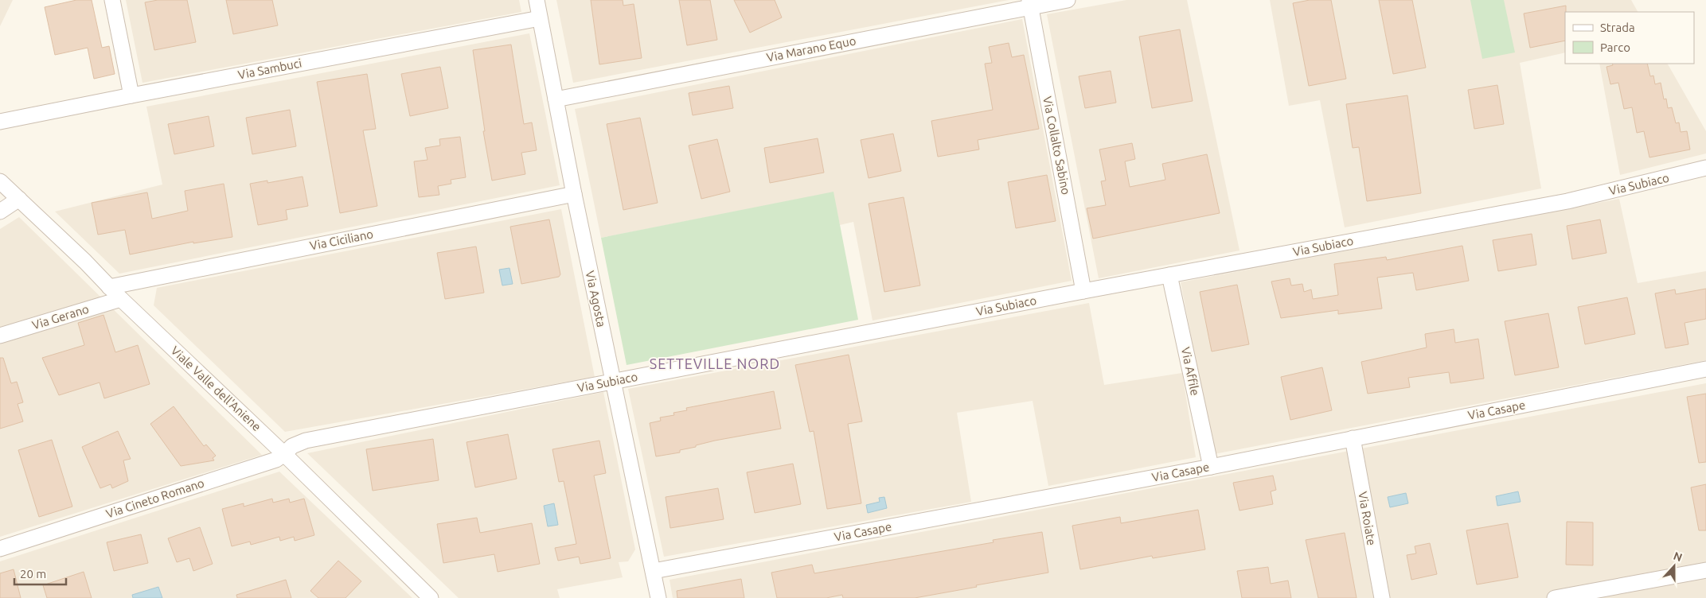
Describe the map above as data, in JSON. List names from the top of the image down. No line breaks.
{"streets":{"street":["Via Marano Equo","Via Sambuci","Via Collalto Sabino","Via Subiaco","Via Ciciliano","Via Agosta","Via Gerano","Via Affile","Viale Valle dell'Aniene","Via Casape","Via Cineto Romano","Via Roiate"]},"crossings":[["Via Marano Equo","Via Collalto Sabino"],["Via Marano Equo","Via Agosta"],["Via Sambuci","Via Agosta"],["Via Collalto Sabino","Via Subiaco"],["Via Subiaco","Via Agosta"],["Via Subiaco","Via Affile"],["Via Subiaco","Via Cineto Romano"],["Via Ciciliano","Via Agosta"],["Via Ciciliano","Viale Valle dell'Aniene"],["Via Agosta","Via Casape"],["Via Gerano","Viale Valle dell'Aniene"],["Via Affile","Via Casape"],["Viale Valle dell'Aniene","Via Cineto Romano"],["Via Casape","Via Roiate"]],"districts":["SETTEVILLE NORD"],"legend":["Strada","Parco"],"scale_bar":"20 m","north":"top"}
